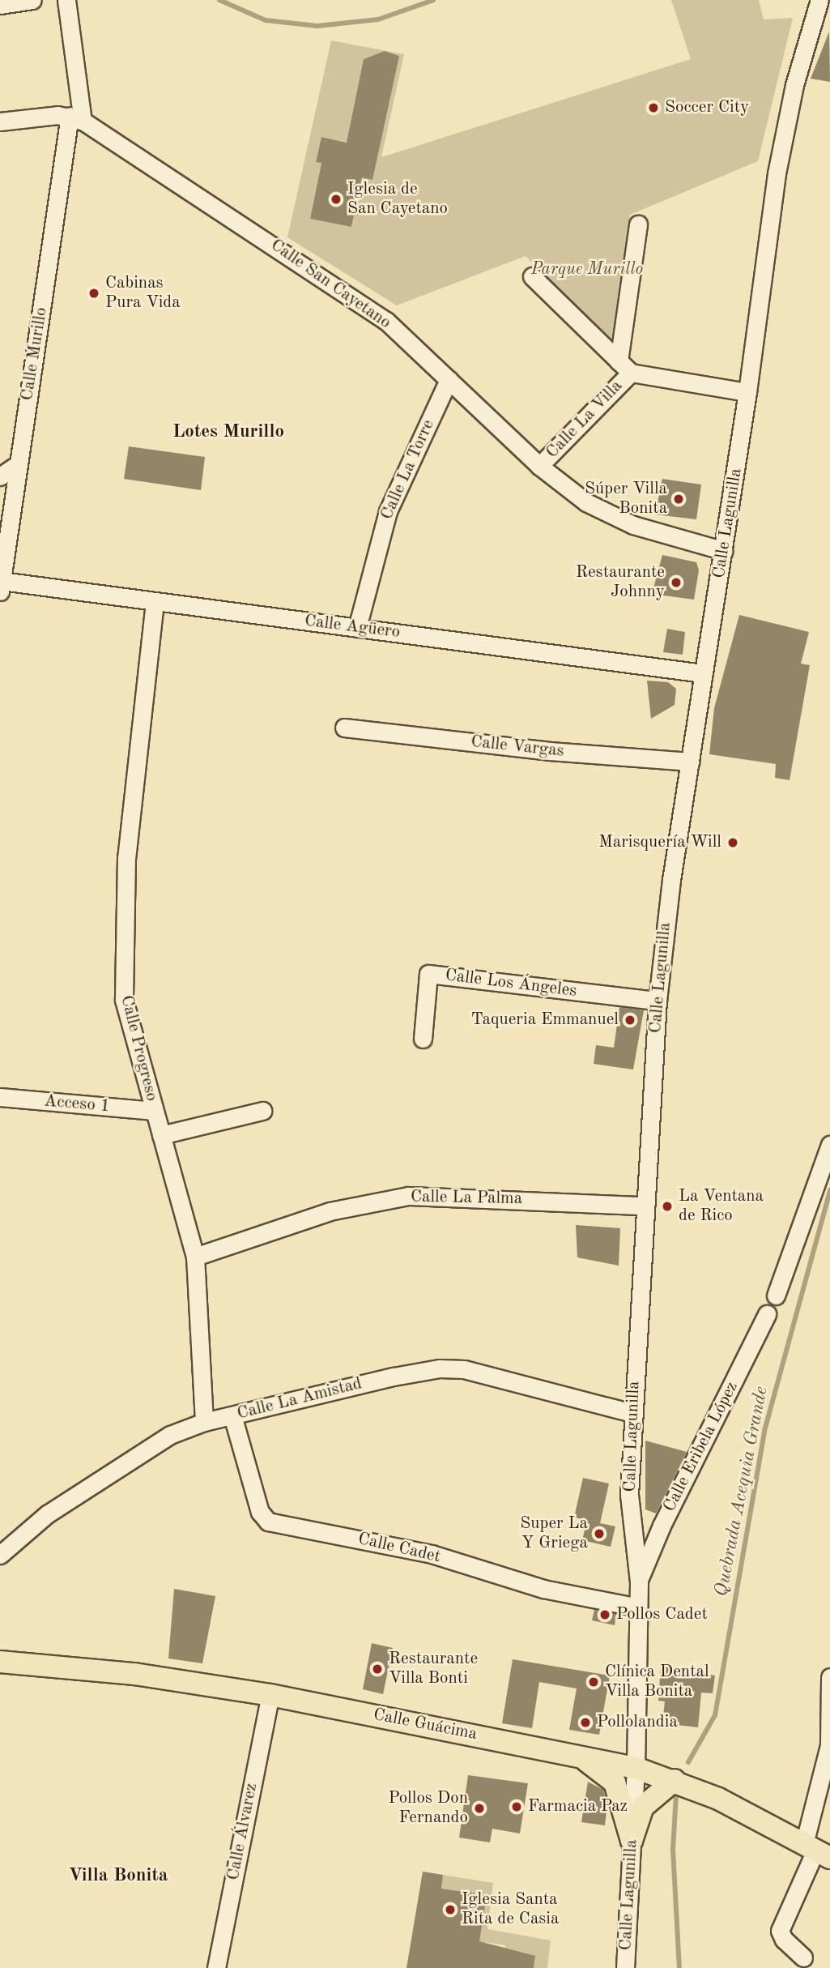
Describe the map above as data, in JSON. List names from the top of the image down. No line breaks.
{"streets":{"main road":["Calle Guácima"],"street":["Calle San Cayetano","Calle Murillo","Calle La Villa","Calle La Torre","Calle Lagunilla","Calle Agüero","Calle Vargas","Calle Los Ángeles","Calle Progreso","Acceso 1","Calle La Palma","Calle La Amistad","Calle Eribela López","Calle Cadet","Calle Álvarez"]},"crossings":[["Calle San Cayetano","Calle Murillo"],["Calle San Cayetano","Calle La Villa"],["Calle San Cayetano","Calle La Torre"],["Calle San Cayetano","Calle Lagunilla"],["Calle Murillo","Calle Agüero"],["Calle La Villa","Calle Lagunilla"],["Calle La Torre","Calle Agüero"],["Calle Lagunilla","Calle Agüero"],["Calle Lagunilla","Calle Vargas"],["Calle Lagunilla","Calle Los Ángeles"],["Calle Lagunilla","Calle La Palma"],["Calle Lagunilla","Calle La Amistad"],["Calle Lagunilla","Calle Eribela López"],["Calle Lagunilla","Calle Cadet"],["Calle Lagunilla","Calle Guácima"],["Calle Agüero","Calle Progreso"],["Calle Progreso","Acceso 1"],["Calle Progreso","Calle La Palma"],["Calle Progreso","Calle La Amistad"],["Calle La Amistad","Calle Cadet"],["Calle Guácima","Calle Álvarez"]],"districts":["Lotes Murillo","Villa Bonita"],"water":["Quebrada Acequia Grande"],"parks":["Parque Murillo"],"places":["Soccer City","Iglesia de San Cayetano","Cabinas Pura Vida","Súper Villa Bonita","Restaurante Johnny","Marisquería Will","Taqueria Emmanuel","La Ventana de Rico","Super La Y Griega","Pollos Cadet","Restaurante Villa Bonti","Clínica Dental Villa Bonita","Pollolandia","Farmacia Paz","Pollos Don Fernando","Iglesia Santa Rita de Casia"]}
